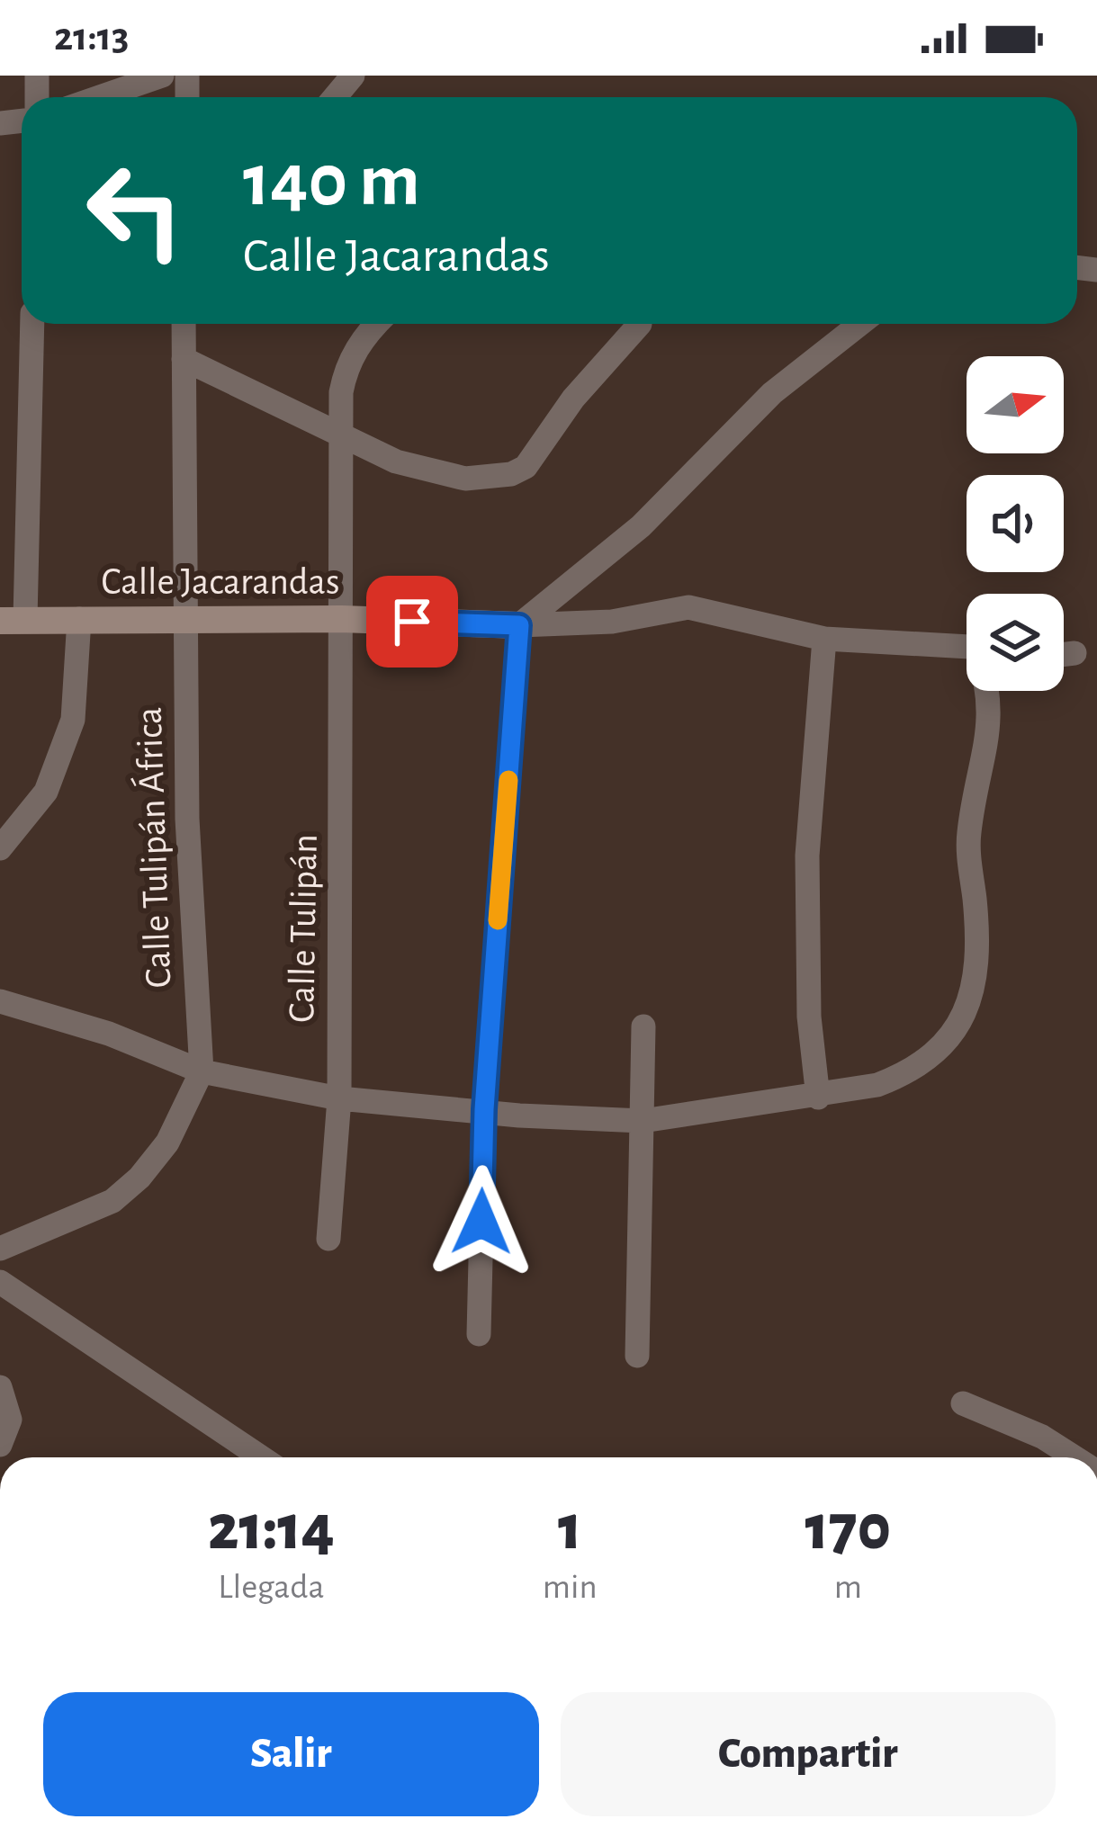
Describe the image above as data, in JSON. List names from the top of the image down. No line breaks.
{"streets":{"street":["Calle Jacarandas","Calle Tulipán África","Calle Tulipán"]},"crossings":[["Calle Jacarandas","Calle Tulipán África"],["Calle Jacarandas","Calle Tulipán"]],"north":"right","page":{"status":"21:13","turn":["140 m","Calle Jacarandas"],"eta":["21:14","Llegada","1","min","170","m"],"buttons":["Salir","Compartir"]}}
